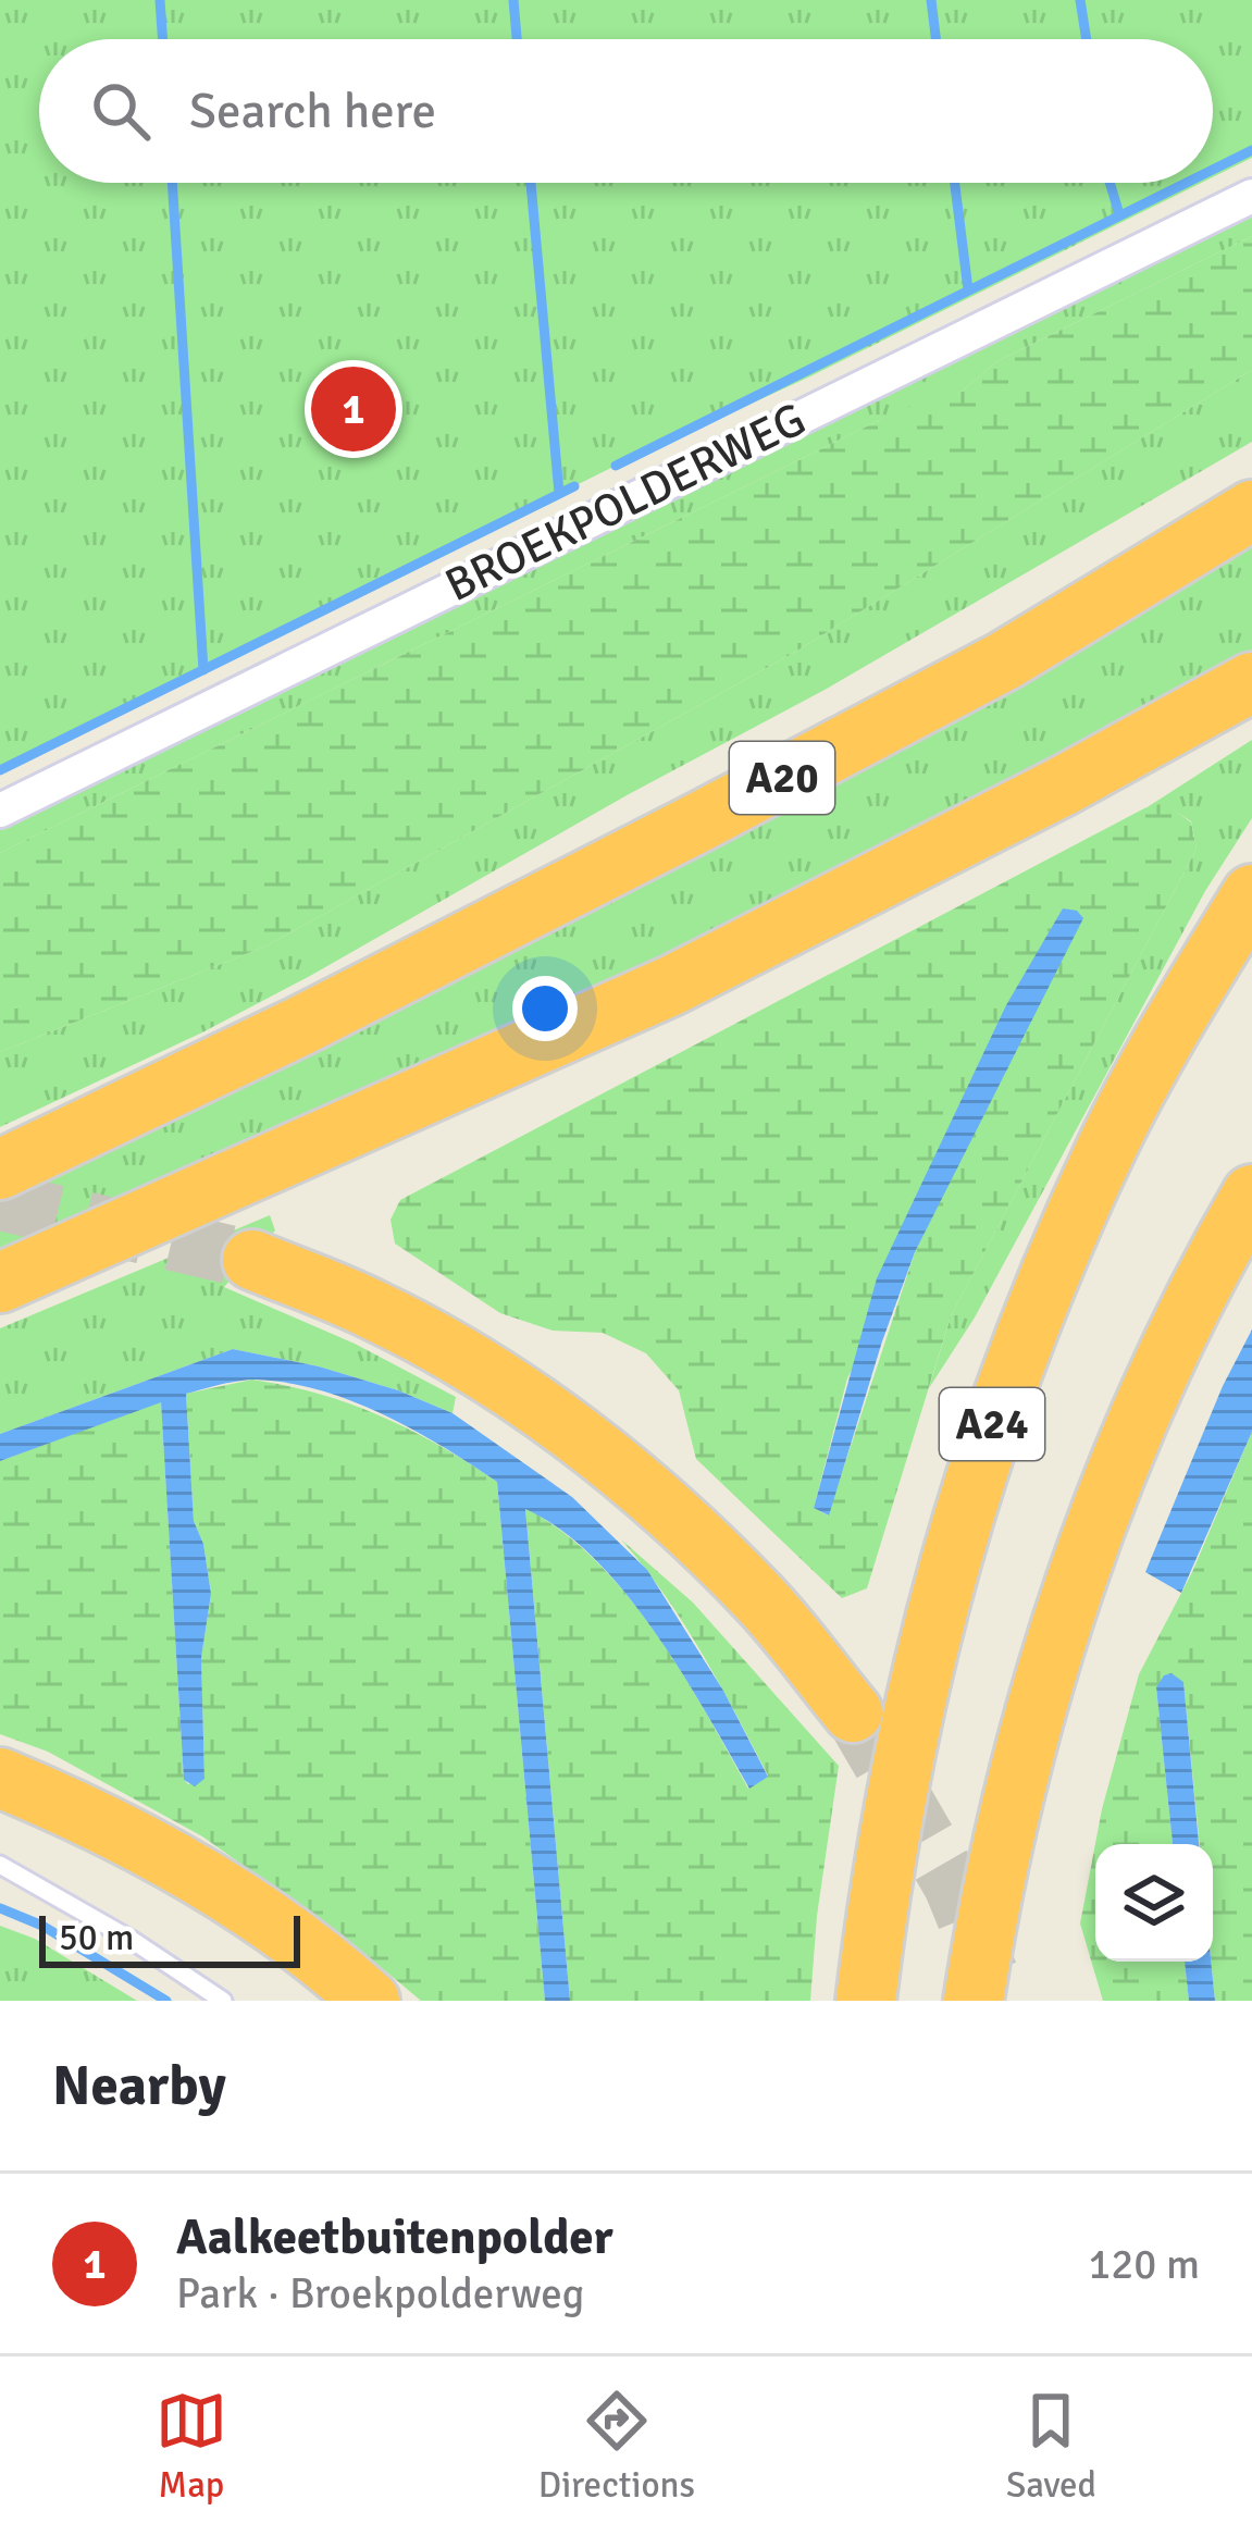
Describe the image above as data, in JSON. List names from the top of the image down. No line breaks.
{"streets":{"highway":["A20","A24"],"street":["BROEKPOLDERWEG"]},"scale_bar":"50 m","page":{"search":"Search here","pins":"1","scale":"50 m","heading":"Nearby","list":[{"mark":"1","name":"Aalkeetbuitenpolder","note":"Park · Broekpolderweg","value":"120 m"}],"nav":["Map","Directions","Saved"]}}
